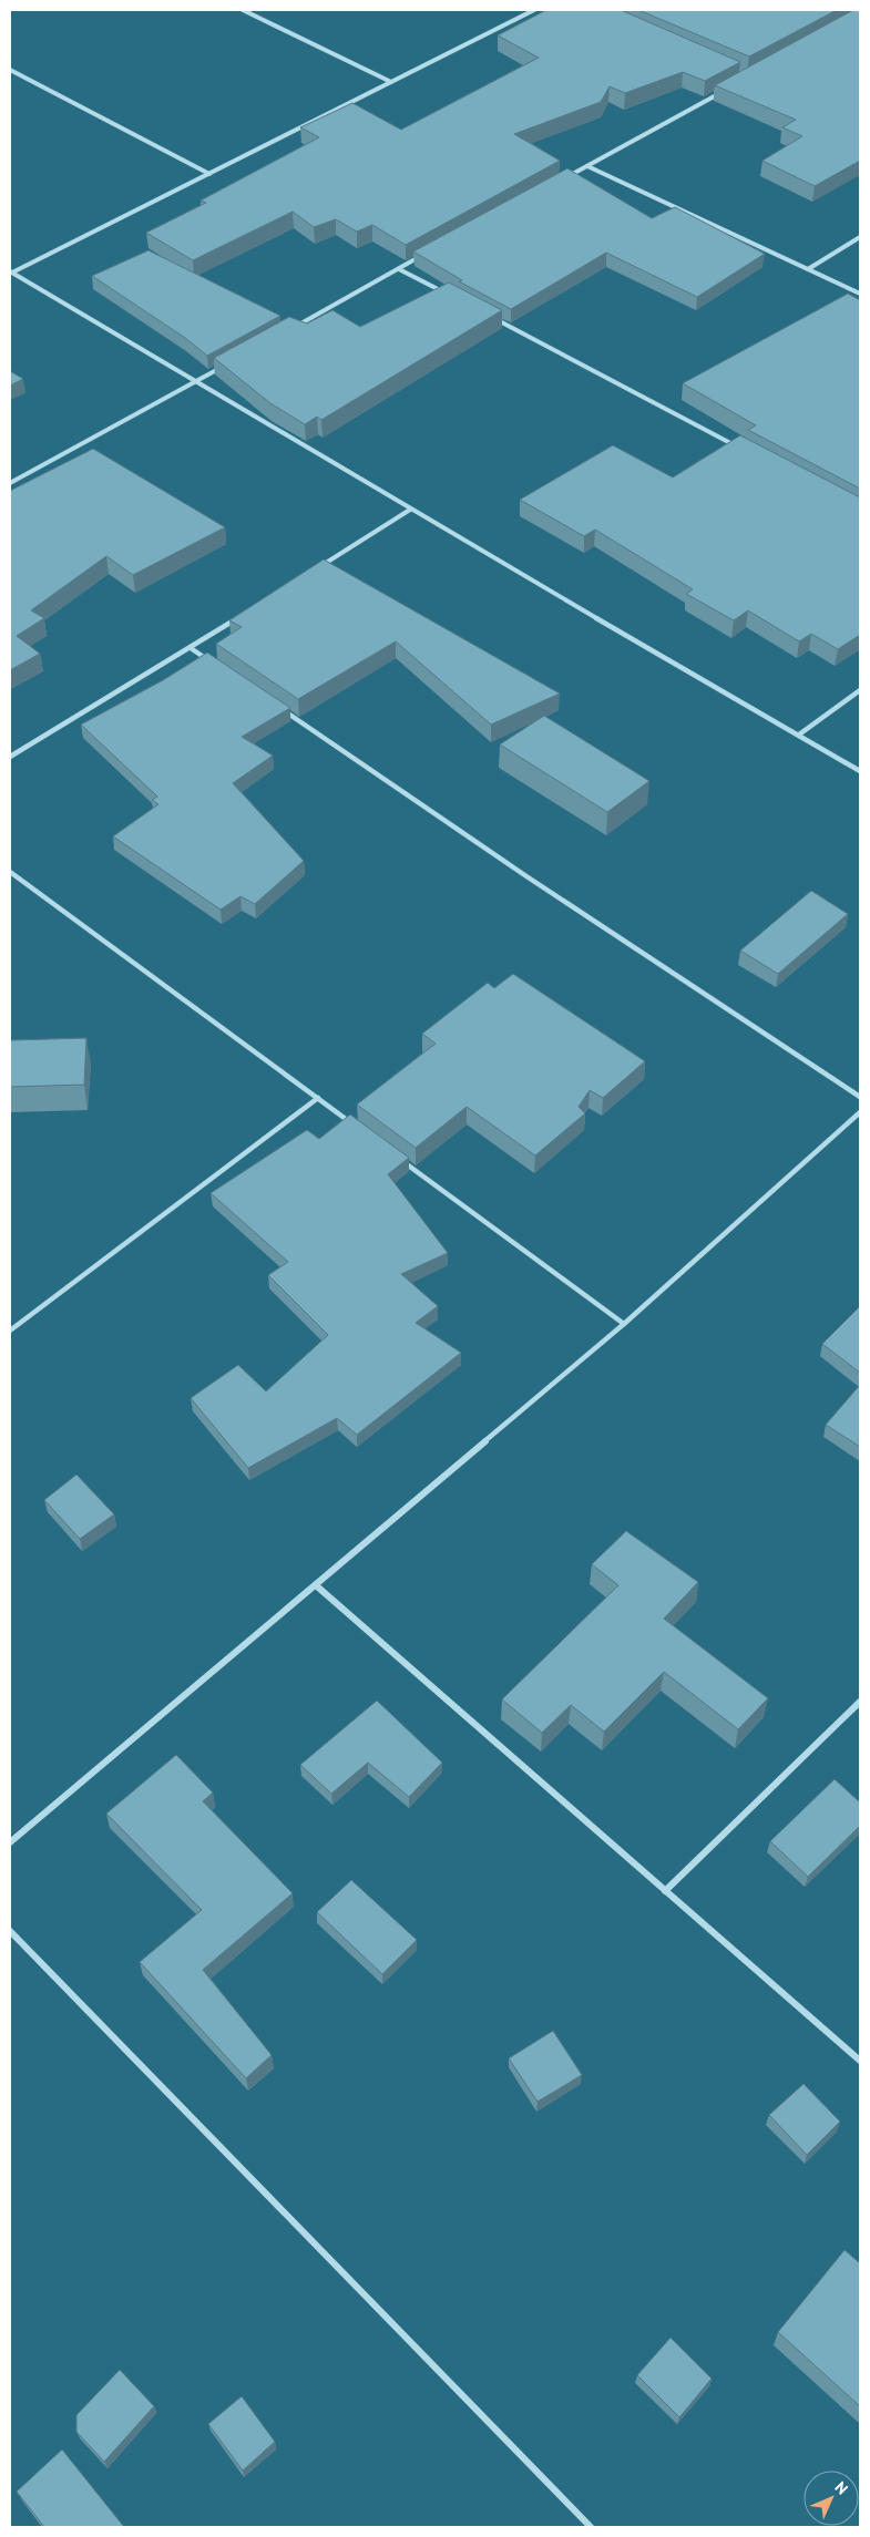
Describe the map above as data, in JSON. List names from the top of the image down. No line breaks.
{"north":"top right"}
